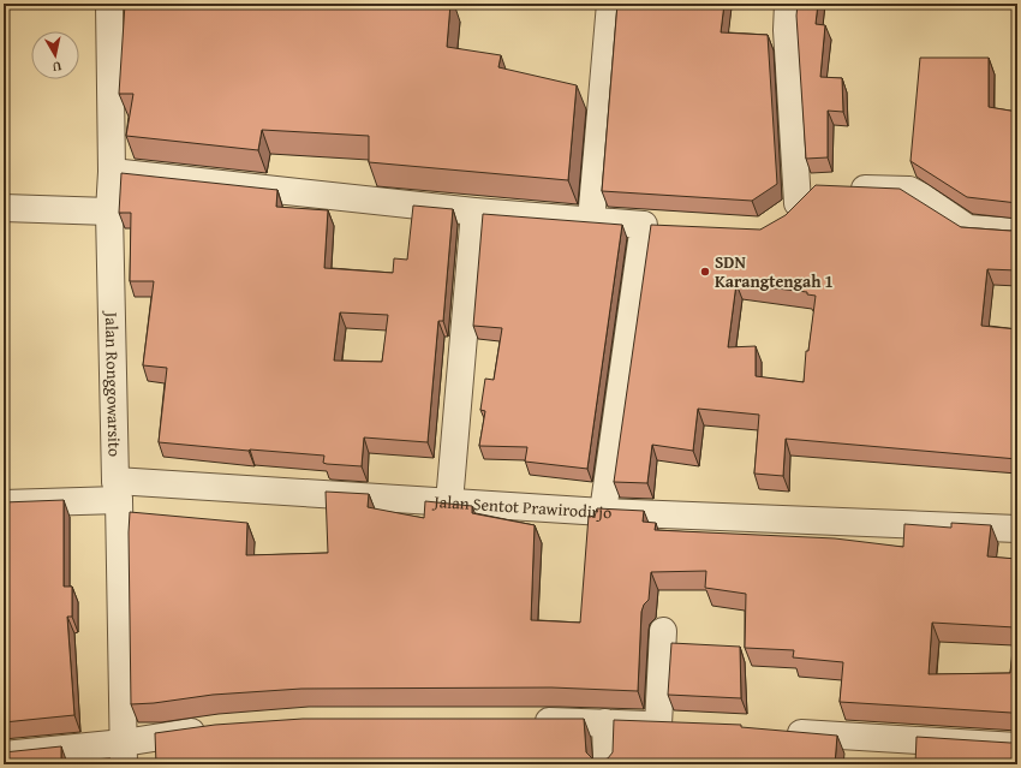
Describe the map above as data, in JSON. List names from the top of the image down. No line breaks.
{"streets":{"street":["Jalan Ronggowarsito","Jalan Sentot Prawirodirjo"]},"crossings":[["Jalan Ronggowarsito","Jalan Sentot Prawirodirjo"]],"places":["SDN Karangtengah 1"],"north":"bottom"}
